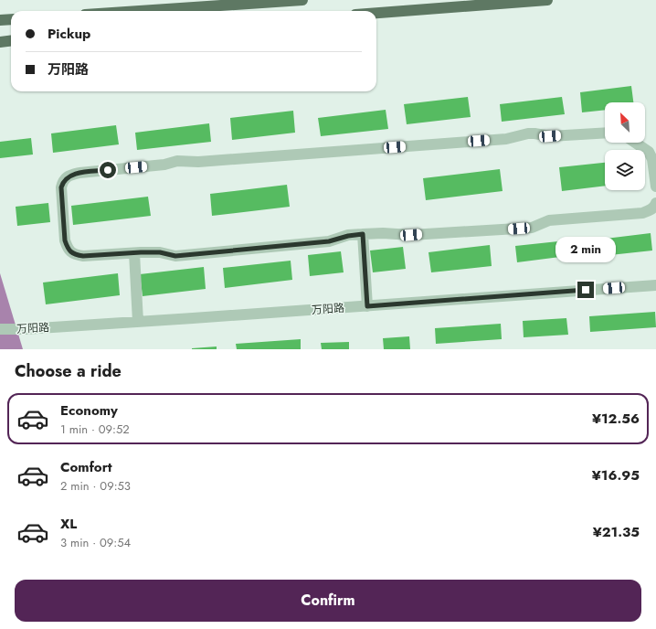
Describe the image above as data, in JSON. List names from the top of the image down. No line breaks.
{"streets":{"street":["万阳路"]},"north":"top left","page":{"banner":["Pickup","万阳路"],"bubble":"2 min","heading":"Choose a ride","list":[{"name":"Economy","note":"1 min · 09:52","value":"¥12.56"},{"name":"Comfort","note":"2 min · 09:53","value":"¥16.95"},{"name":"XL","note":"3 min · 09:54","value":"¥21.35"}],"buttons":"Confirm"}}
